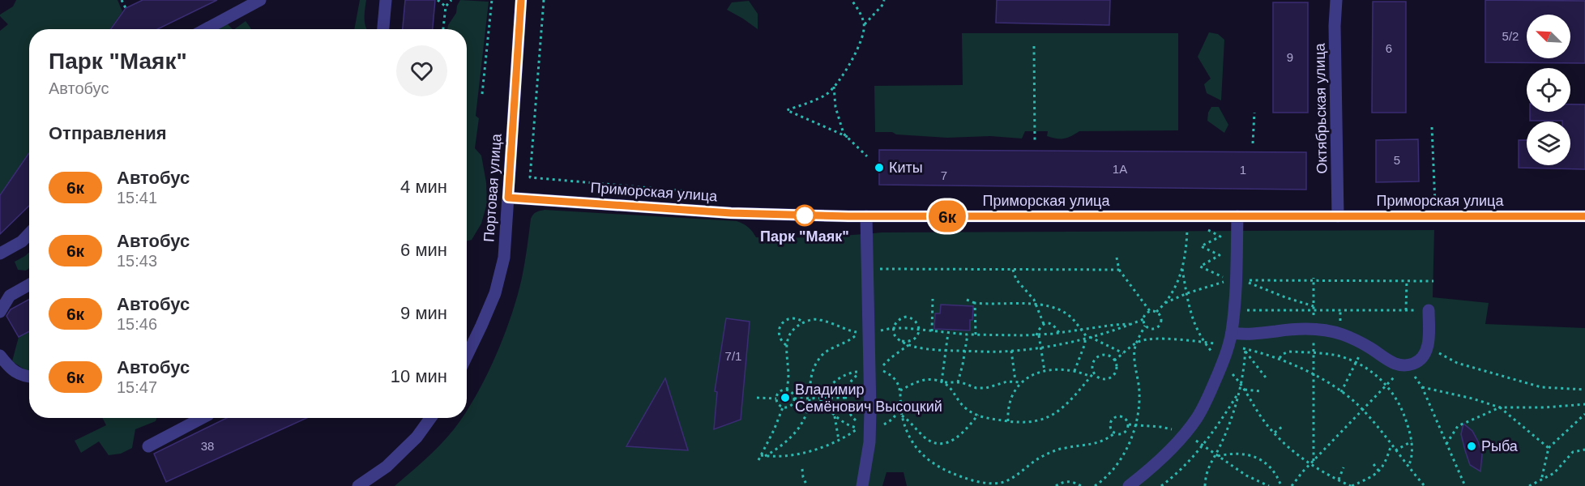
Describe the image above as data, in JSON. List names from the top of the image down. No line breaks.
{"streets":{"street":["Октябрьская улица","Портовая улица","Приморская улица"]},"crossings":[["Октябрьская улица","Приморская улица"],["Портовая улица","Приморская улица"]],"places":["Киты","Парк \"Маяк\"","Владимир Семёнович Высоцкий","Рыба"],"lines":["bus line 6к"],"house_numbers":["5/2","6","9","5","1А","1","7","7/1","38"],"north":"top left","page":{"on_map":"6к","heading":[["Парк \"Маяк\"","Автобус"],"Отправления"],"list":[{"mark":"6к","name":"Автобус","note":"15:41","value":"4 мин"},{"mark":"6к","name":"Автобус","note":"15:43","value":"6 мин"},{"mark":"6к","name":"Автобус","note":"15:46","value":"9 мин"},{"mark":"6к","name":"Автобус","note":"15:47","value":"10 мин"}]}}
